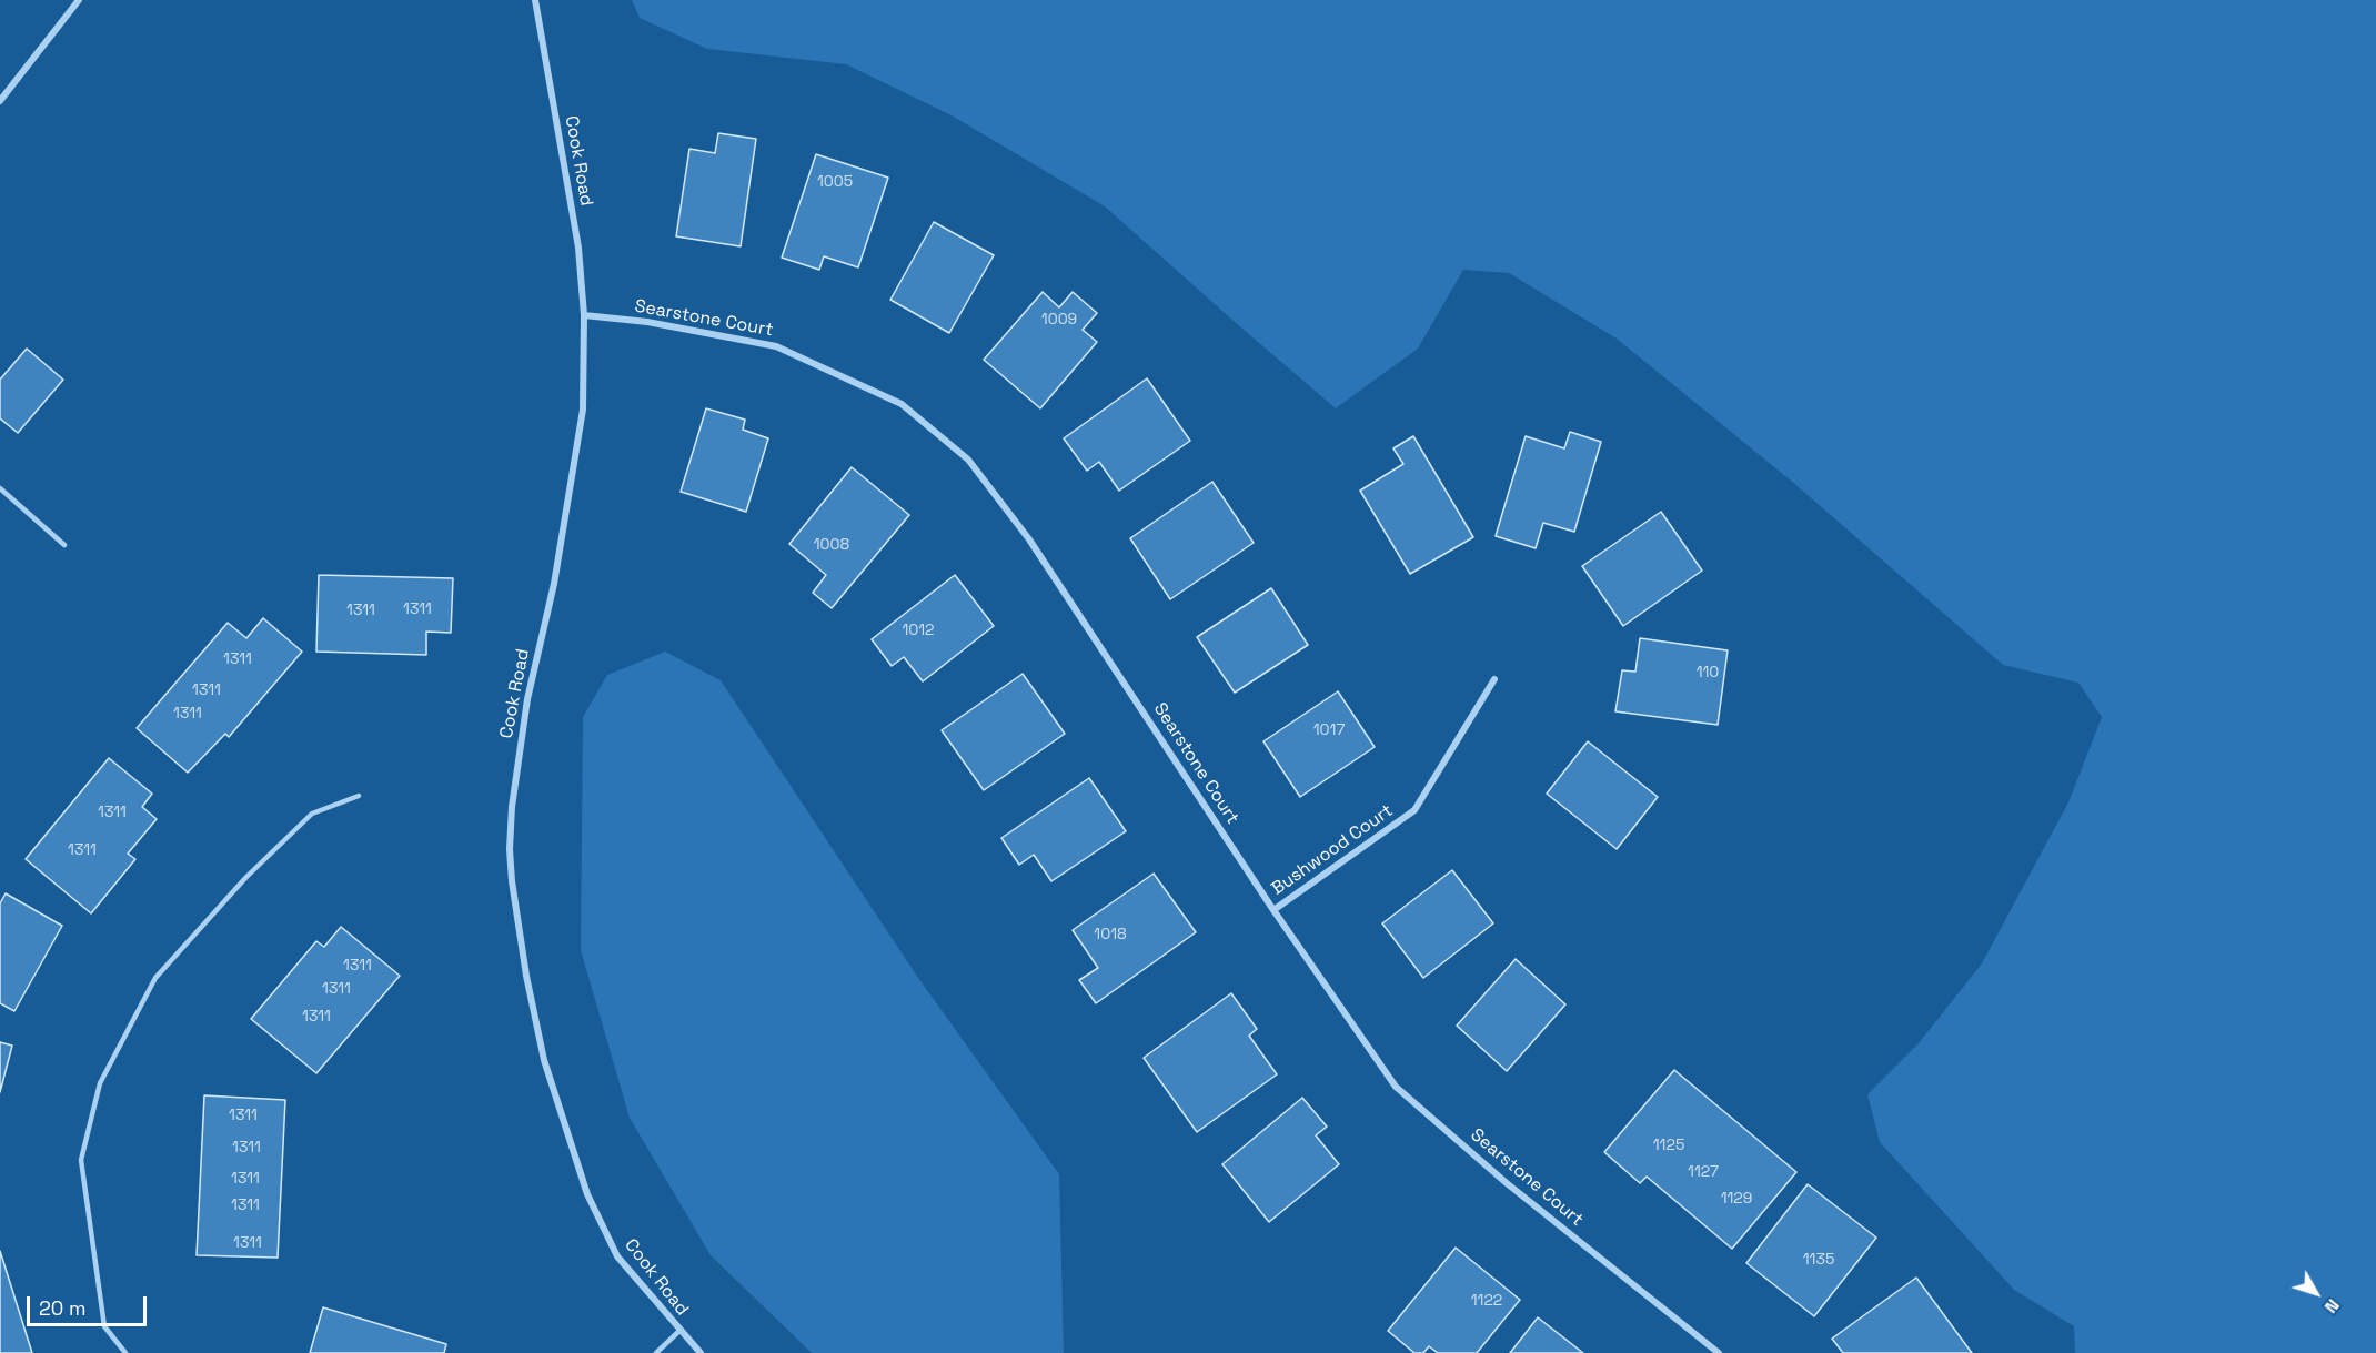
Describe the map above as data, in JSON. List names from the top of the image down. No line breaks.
{"streets":{"street":["Cook Road","Searstone Court","Bushwood Court"]},"crossings":[["Cook Road","Searstone Court"],["Searstone Court","Bushwood Court"]],"house_numbers":["1005","1009","1008","1311","1311","1012","1311","110","1311","1311","1017","1311","1311","1018","1311","1311","1311","1311","1125","1311","1127","1311","1129","1311","1311","1135","1122"],"scale_bar":"20 m","north":"bottom right"}
